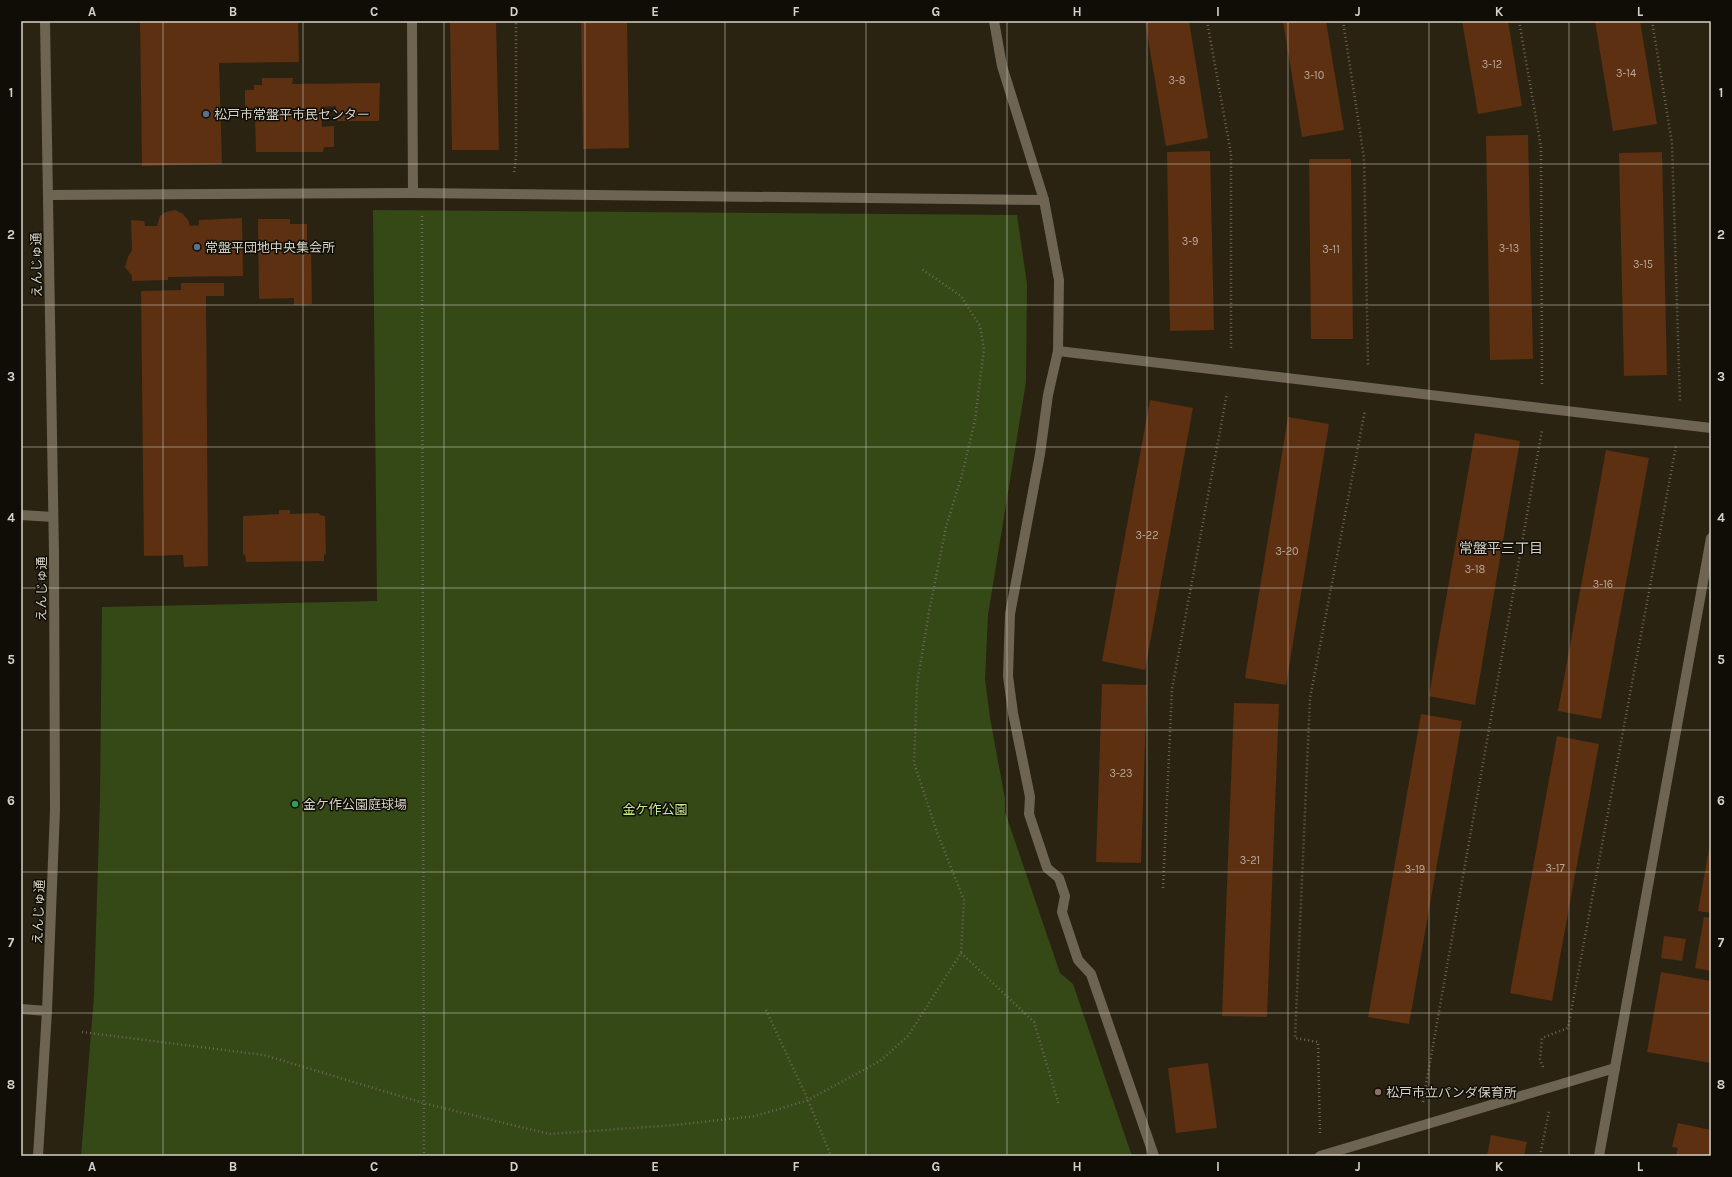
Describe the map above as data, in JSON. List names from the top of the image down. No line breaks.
{"streets":{"street":["えんじゅ通"]},"districts":["常盤平三丁目"],"parks":["金ケ作公園"],"places":["松戸市常盤平市民センター","常盤平団地中央集会所","金ケ作公園庭球場","松戸市立パンダ保育所"],"house_numbers":["3-12","3-14","3-10","3-8","3-9","3-13","3-11","3-15","3-22","3-20","3-18","3-16","3-23","3-21","3-17","3-19"],"grid":{"columns":["A","B","C","D","E","F","G","H","I","J","K","L"],"rows":["1","2","3","4","5","6","7","8"]}}
